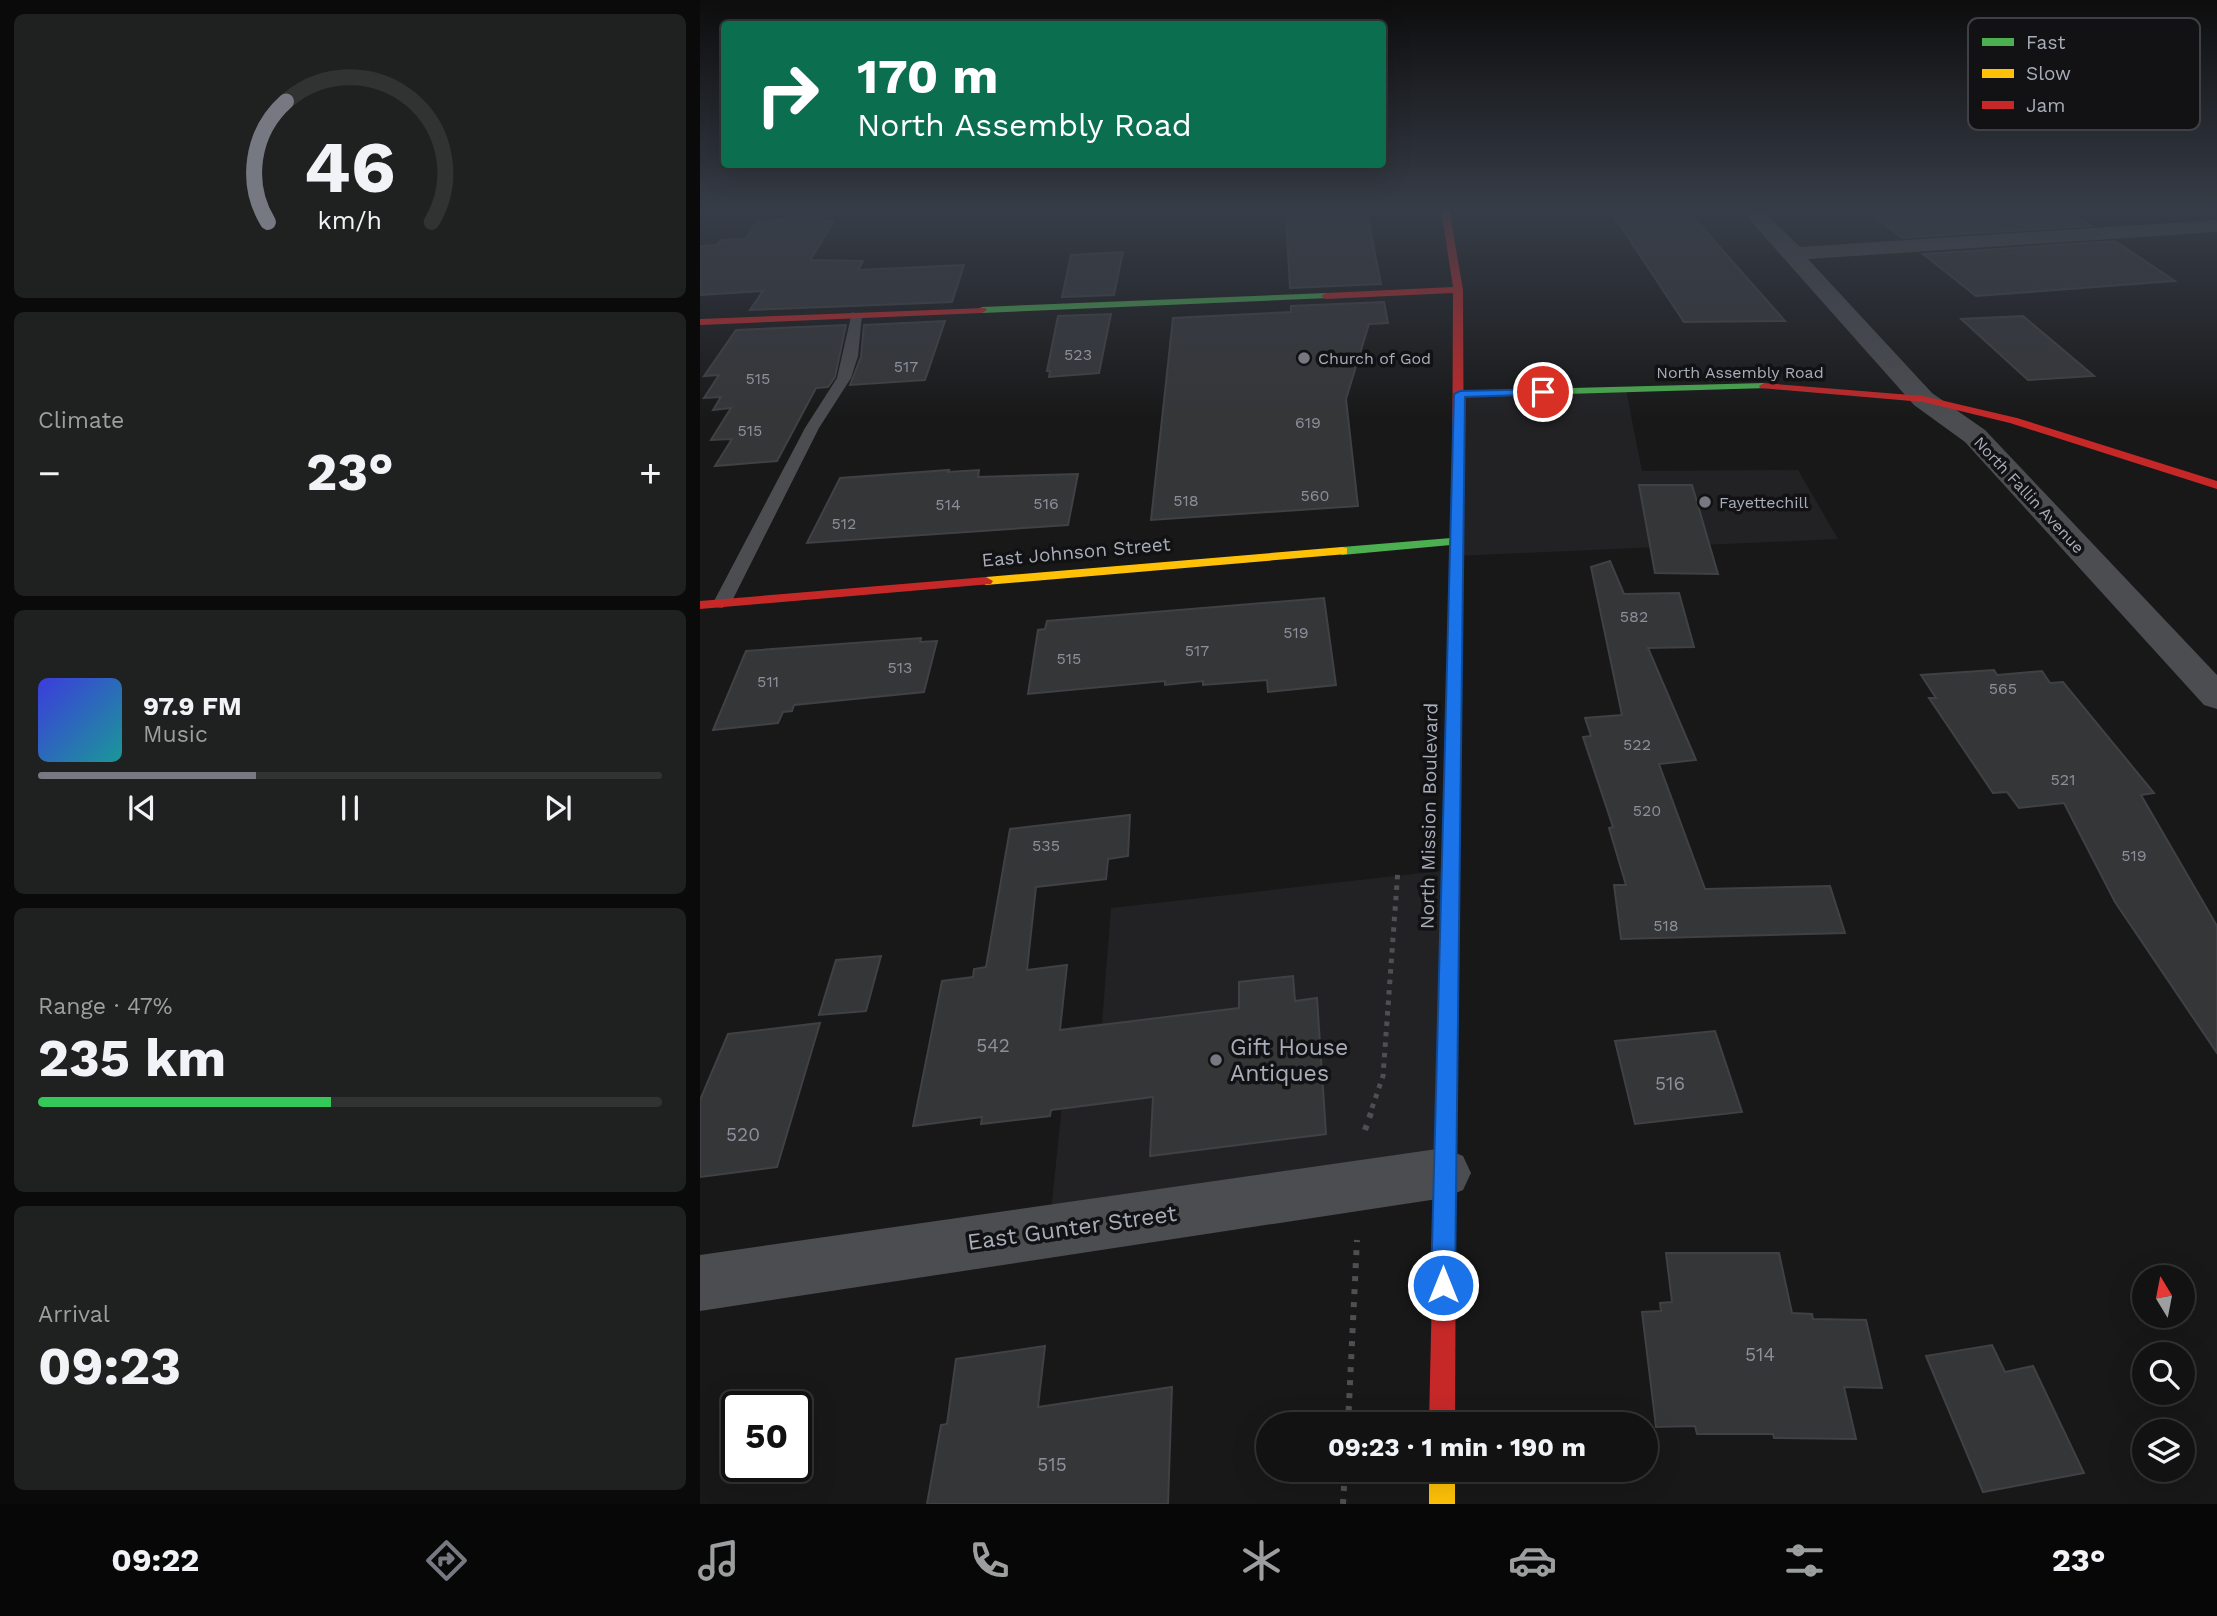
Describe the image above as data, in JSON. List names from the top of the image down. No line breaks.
{"streets":{"street":["North Assembly Road","North Fallin Avenue","East Johnson Street","North Mission Boulevard","East Gunter Street"]},"crossings":[["North Assembly Road","North Fallin Avenue"],["North Assembly Road","North Mission Boulevard"],["East Johnson Street","North Mission Boulevard"],["North Mission Boulevard","East Gunter Street"]],"places":["Church of God","Fayettechill","Gift House Antiques"],"house_numbers":["523","517","515","619","515","560","518","516","514","512","582","519","517","515","513","511","565","522","521","520","535","519","518","542","516","520","514","515"],"legend":["Fast","Slow","Jam"],"north":"top","page":{"turn":["170 m","North Assembly Road"],"tile":["Climate",["Range · 47%","235 km"],["Arrival","09:23"]],"heat":["−","23°","+"],"song":["97.9 FM","Music"],"limit":"50","trip":"09:23 · 1 min · 190 m","tabs":["09:22","23°"],"gauge":["46","km/h"]}}
